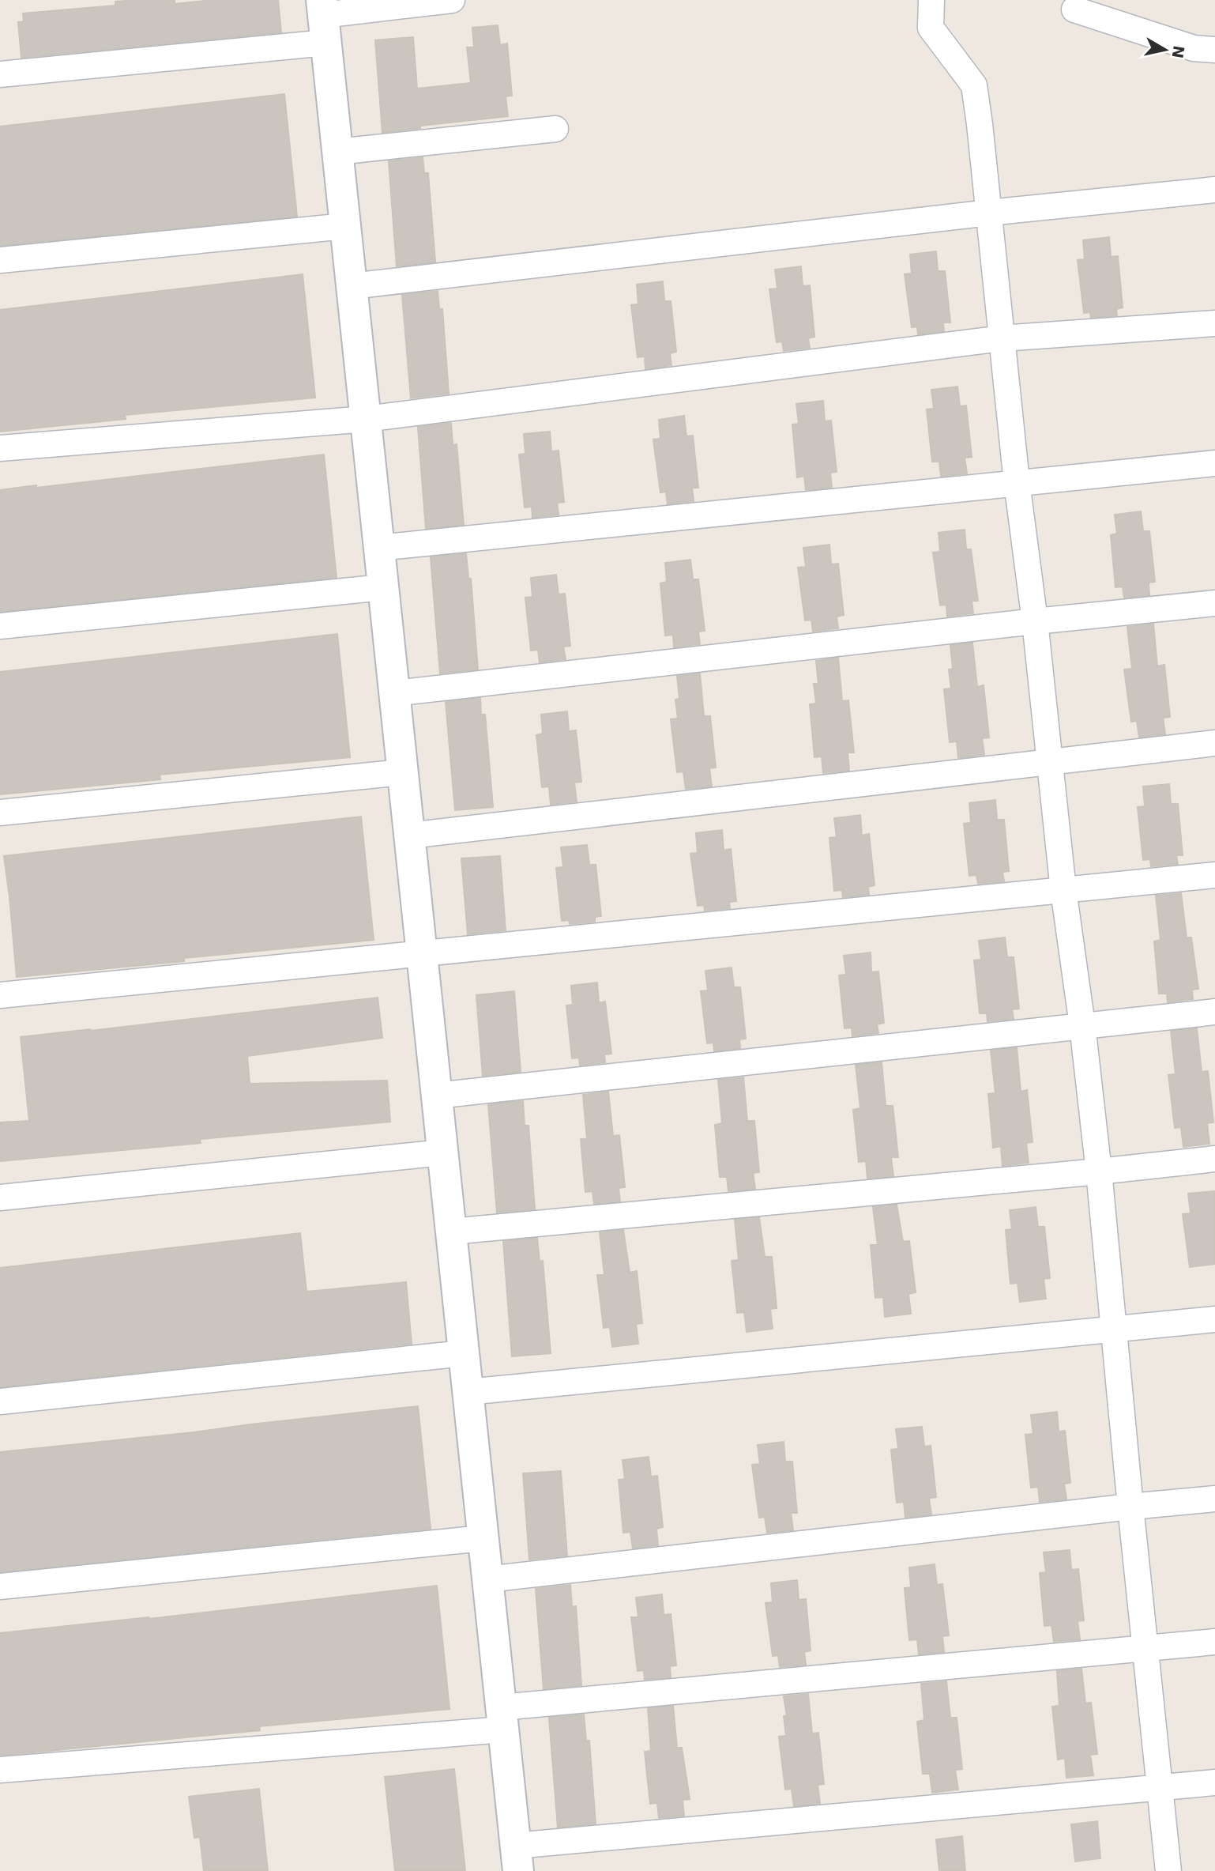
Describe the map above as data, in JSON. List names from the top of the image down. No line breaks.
{"north":"right"}
